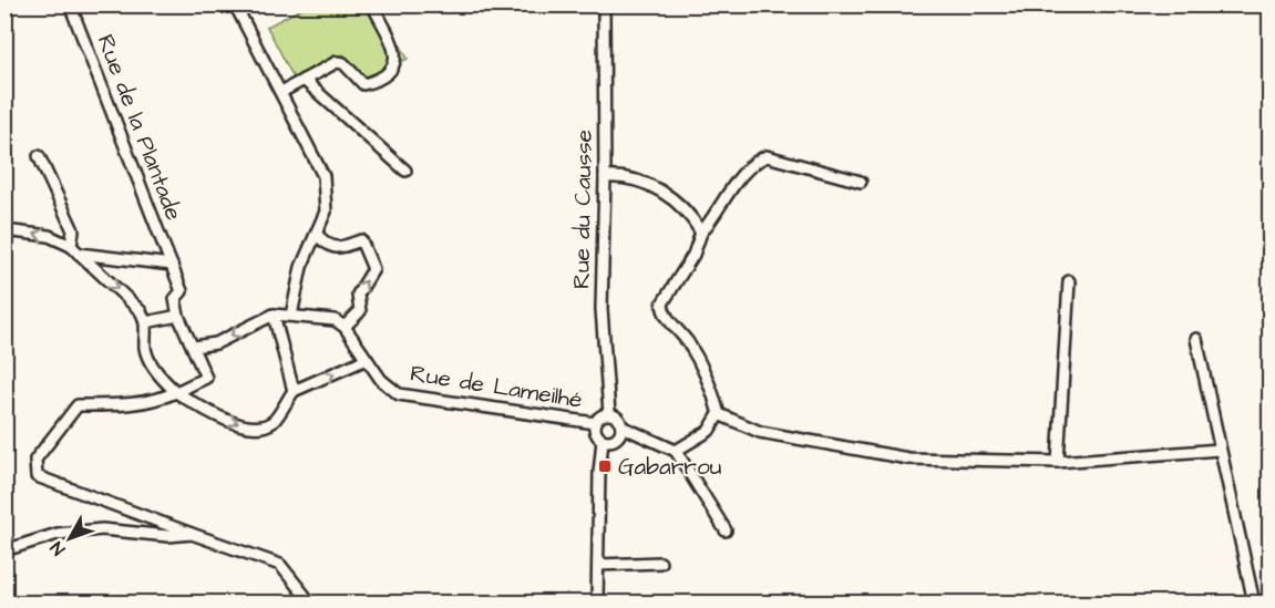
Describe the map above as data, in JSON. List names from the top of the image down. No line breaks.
{"streets":{"street":["Rue de la Plantade","Rue du Causse","Rue de Lameilhé"]},"crossings":[["Rue du Causse","Rue de Lameilhé"]],"places":{"transit":["Gabarrou"]},"north":"bottom left"}
